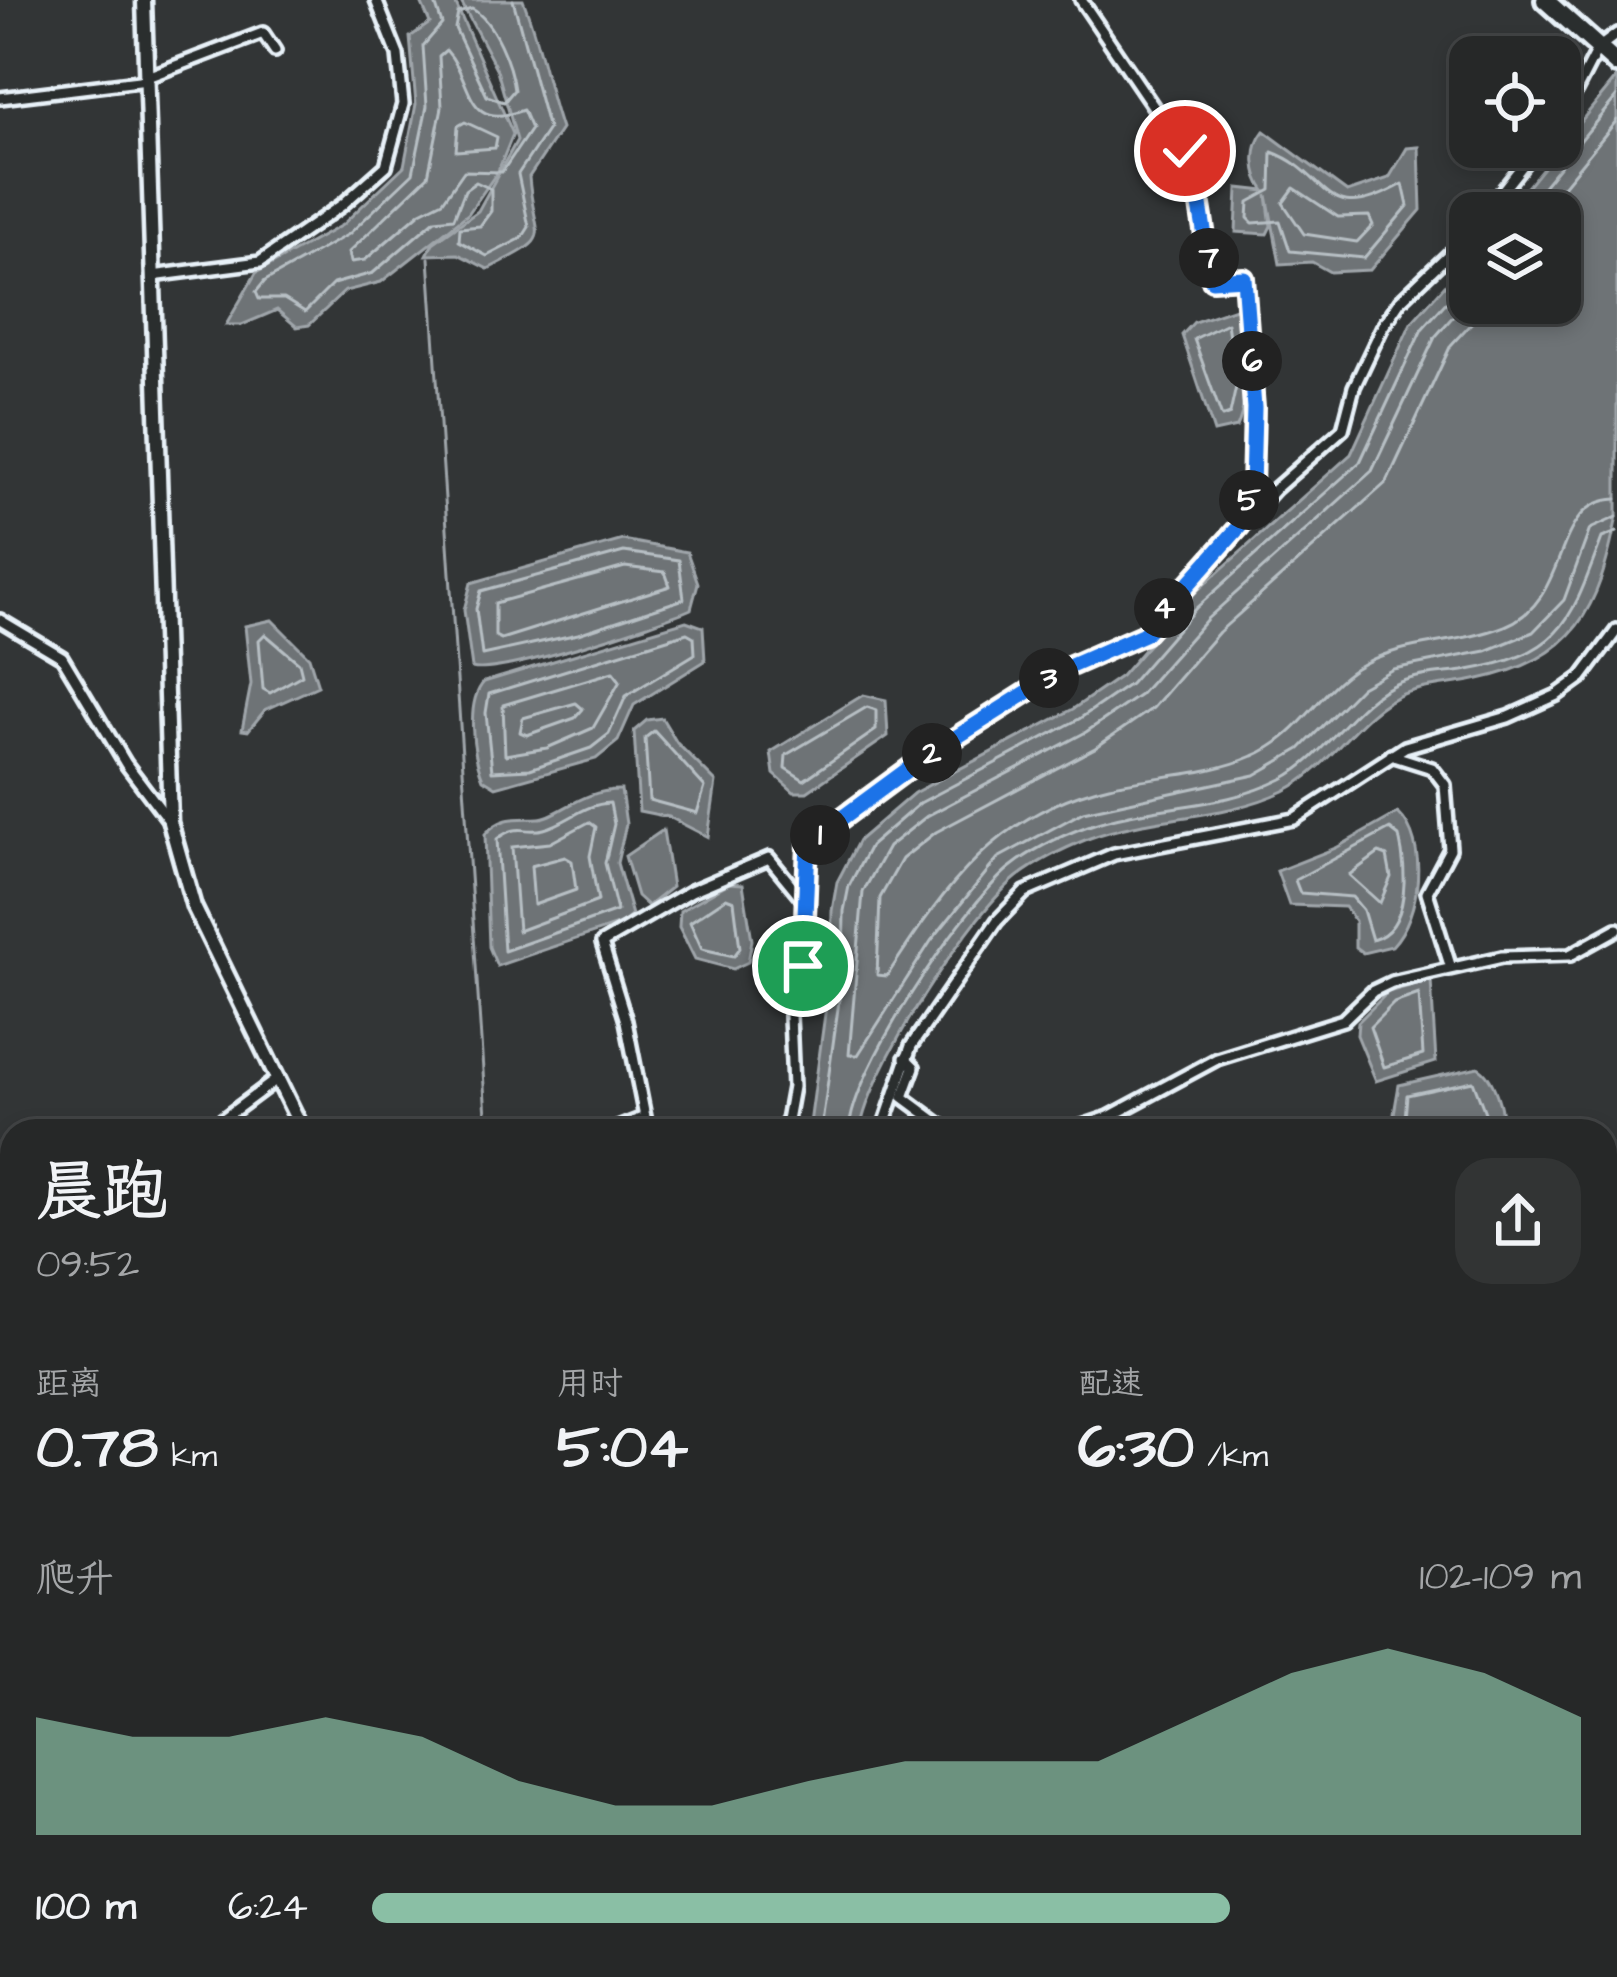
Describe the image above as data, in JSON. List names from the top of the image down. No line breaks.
{"page":{"pins":["7","6","5","4","3","2","1"],"heading":["晨跑","09:52"],"stats":[["距离","0.78 km"],["用时","5:04"],["配速","6:30 /km"]],"chart":["爬升","102–109 m"],"list":[{"name":"100 m","note":"6:24"}]}}
